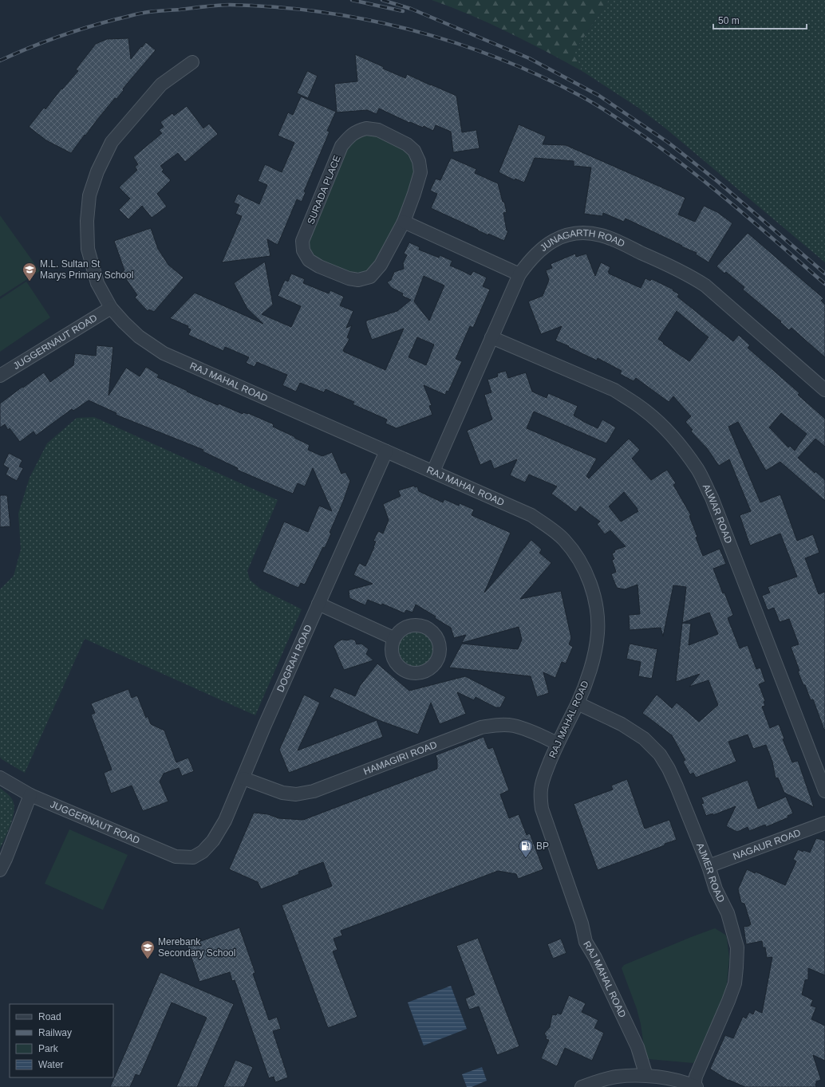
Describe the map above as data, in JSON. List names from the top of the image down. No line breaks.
{"streets":{"street":["SURADA PLACE","JUNAGARTH ROAD","JUGGERNAUT ROAD","RAJ MAHAL ROAD","ALWAR ROAD","DOGRAH ROAD","HAMAGIRI ROAD","NAGAUR ROAD","AJMER ROAD"]},"crossings":[["JUNAGARTH ROAD","RAJ MAHAL ROAD"],["JUNAGARTH ROAD","ALWAR ROAD"],["JUGGERNAUT ROAD","RAJ MAHAL ROAD"],["JUGGERNAUT ROAD","DOGRAH ROAD"],["RAJ MAHAL ROAD","DOGRAH ROAD"],["RAJ MAHAL ROAD","HAMAGIRI ROAD"],["RAJ MAHAL ROAD","AJMER ROAD"],["DOGRAH ROAD","HAMAGIRI ROAD"],["NAGAUR ROAD","AJMER ROAD"]],"places":{"school or university":["M.L. Sultan St Marys Primary School","Merebank Secondary School"],"fuel station":["BP"]},"legend":["Road","Railway","Park","Water"],"scale_bar":"50 m"}
